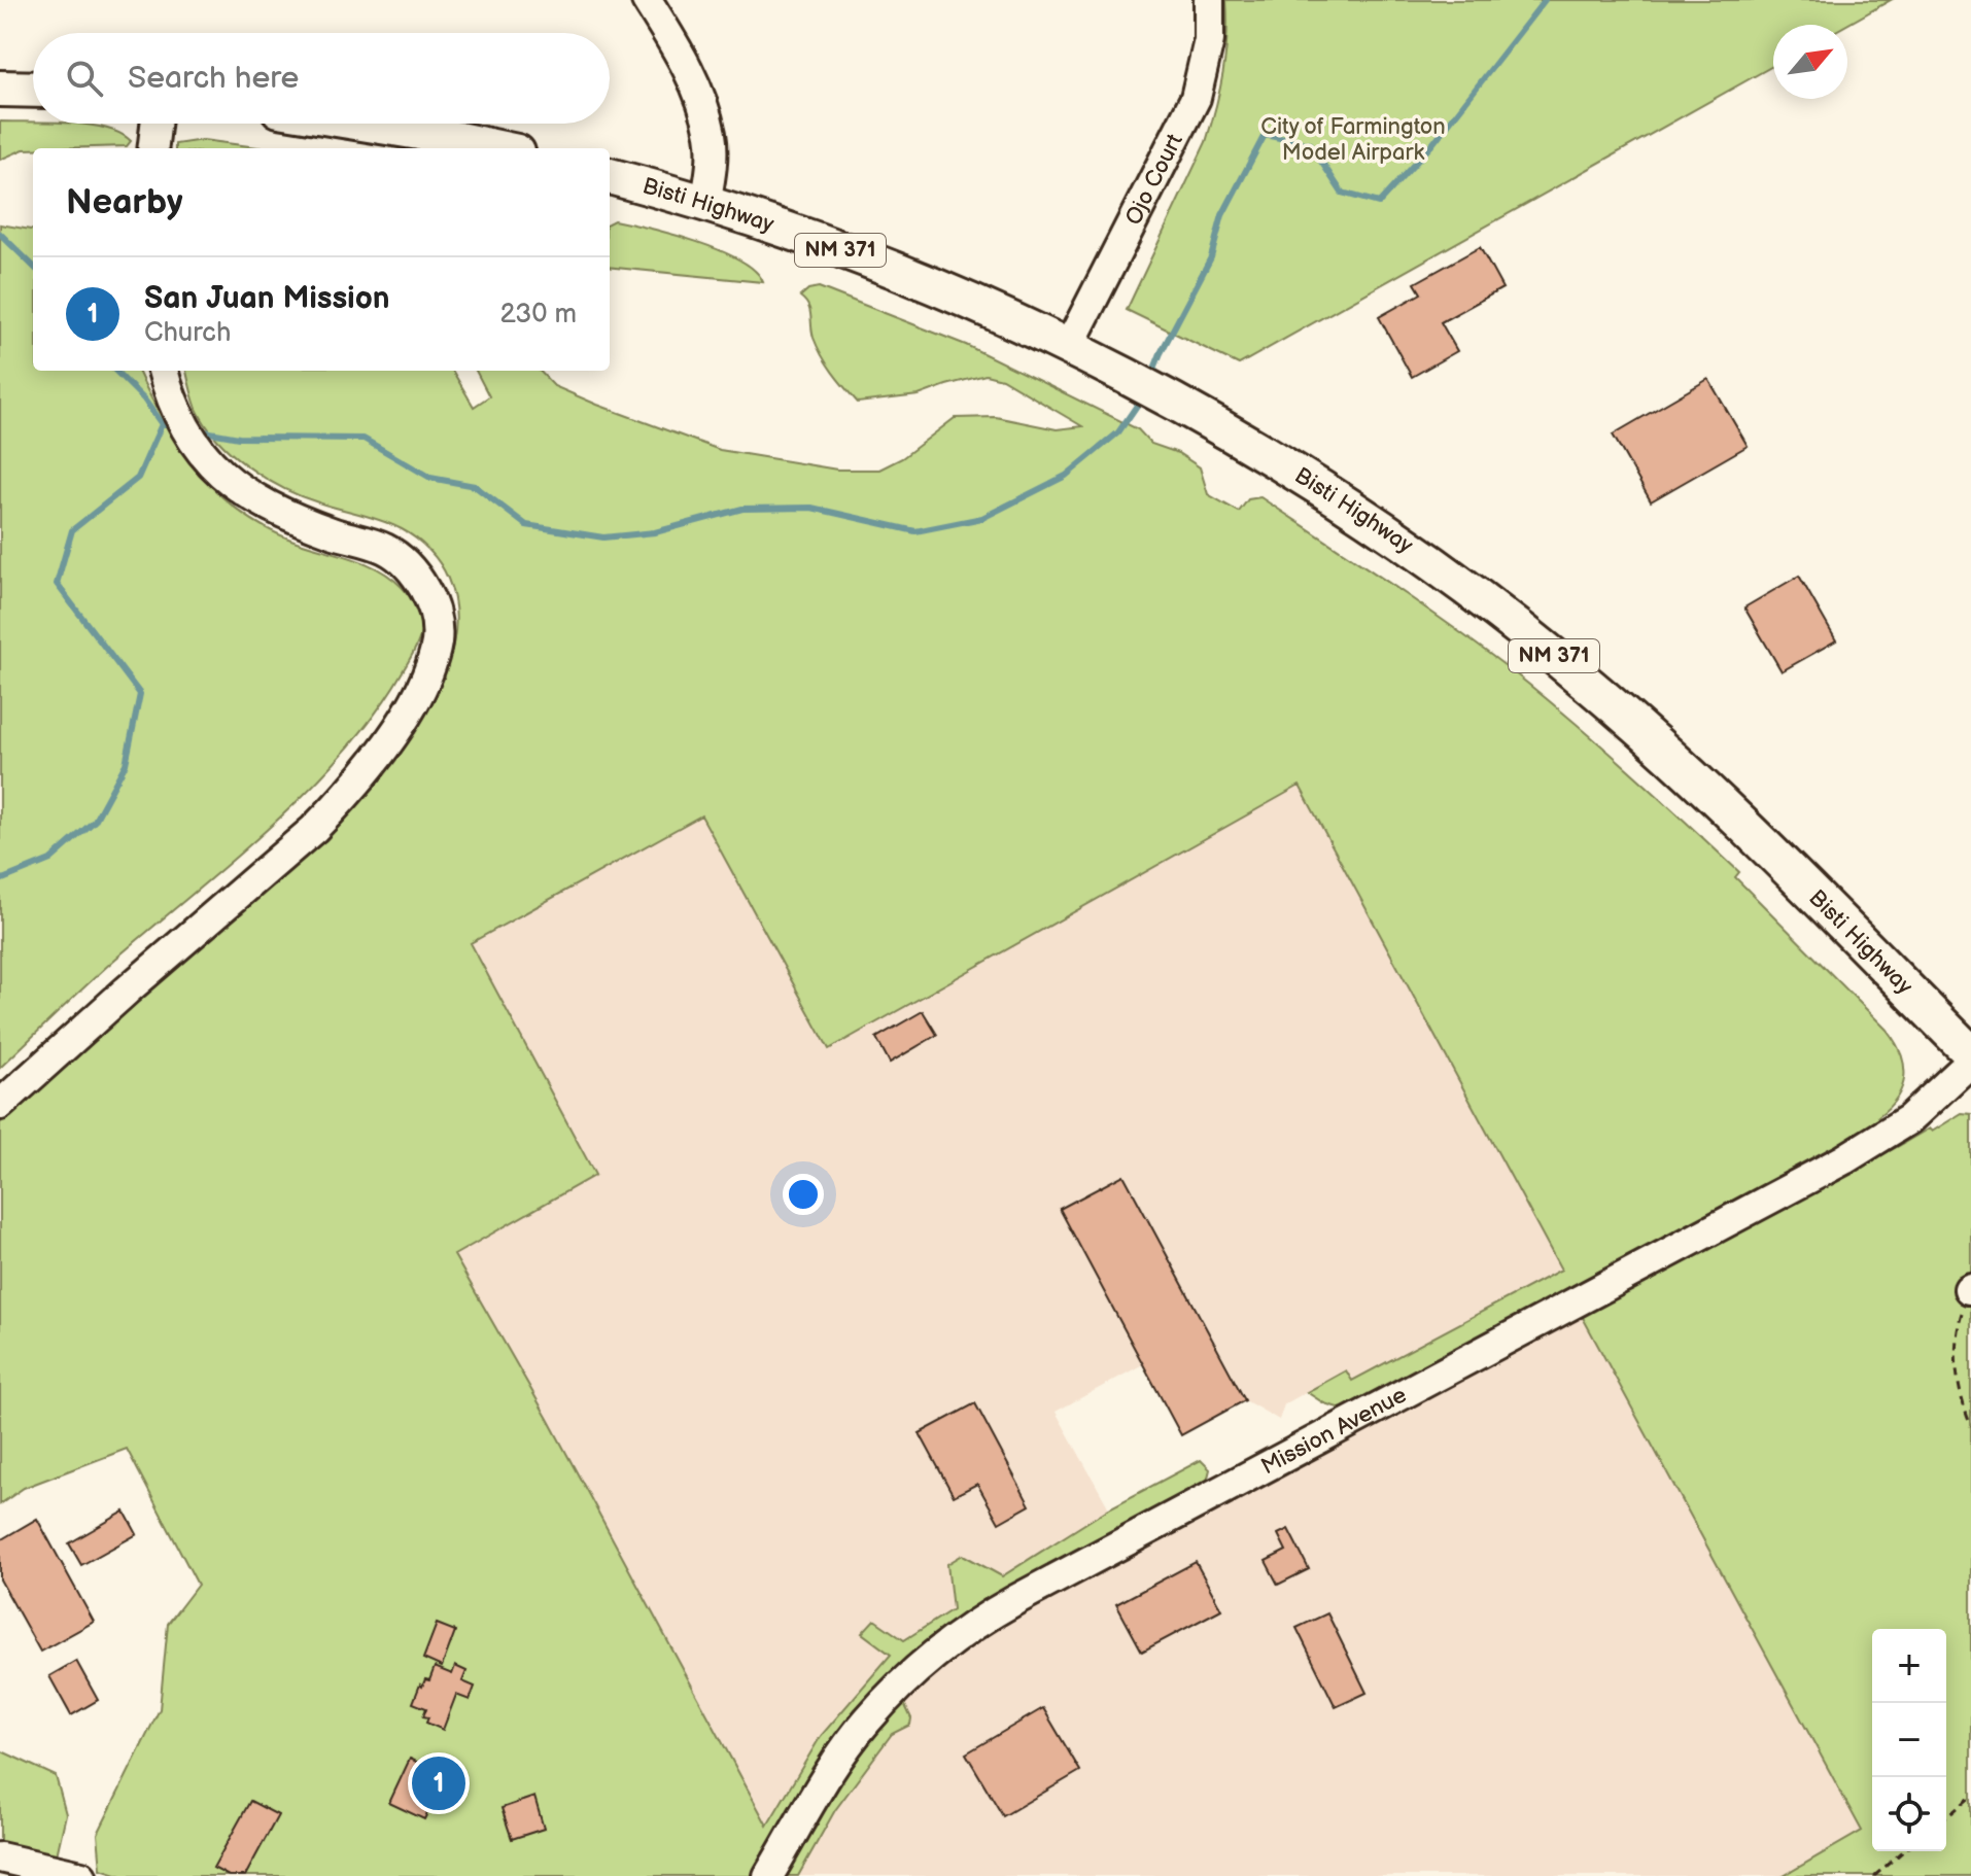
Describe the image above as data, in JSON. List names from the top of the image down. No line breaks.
{"streets":{"main road":["Bisti Highway","NM 371"],"street":["Ojo Court","Mission Avenue"]},"crossings":[["Ojo Court","Bisti Highway"]],"parks":["City of Farmington Model Airpark"],"north":"top right","page":{"search":"Search here","heading":"Nearby","list":[{"mark":"1","name":"San Juan Mission","note":"Church","value":"230 m"}],"map_buttons":["+","−"],"pins":"1"}}
